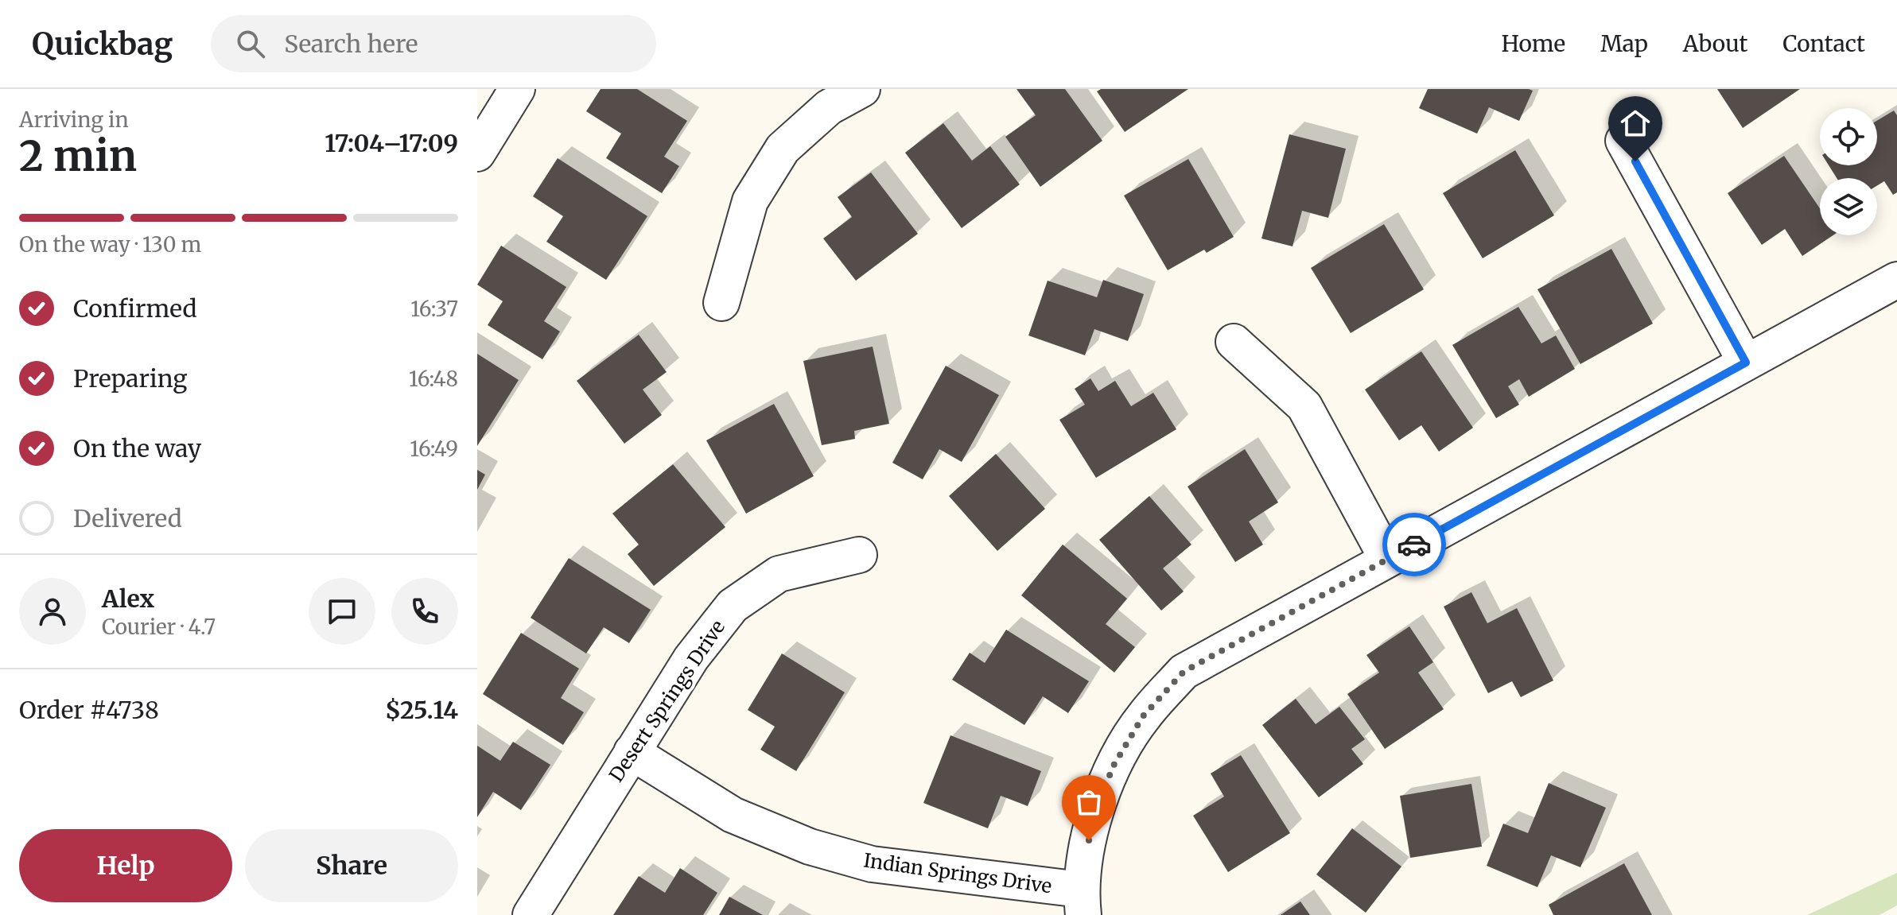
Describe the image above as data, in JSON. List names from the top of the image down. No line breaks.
{"streets":{"street":["Desert Springs Drive","Indian Springs Drive"]},"crossings":[["Desert Springs Drive","Indian Springs Drive"]],"page":{"header":"Quickbag","search":"Search here","nav":["Home","Map","About","Contact"],"heading":["2 min","Arriving in","17:04–17:09"],"panel":["Alex","Courier · 4.7","Order #4738","$25.14"],"bar":"On the way · 130 m","list":[["Confirmed","16:37"],["Preparing","16:48"],["On the way","16:49"],"Delivered"],"buttons":["Help","Share"]}}
